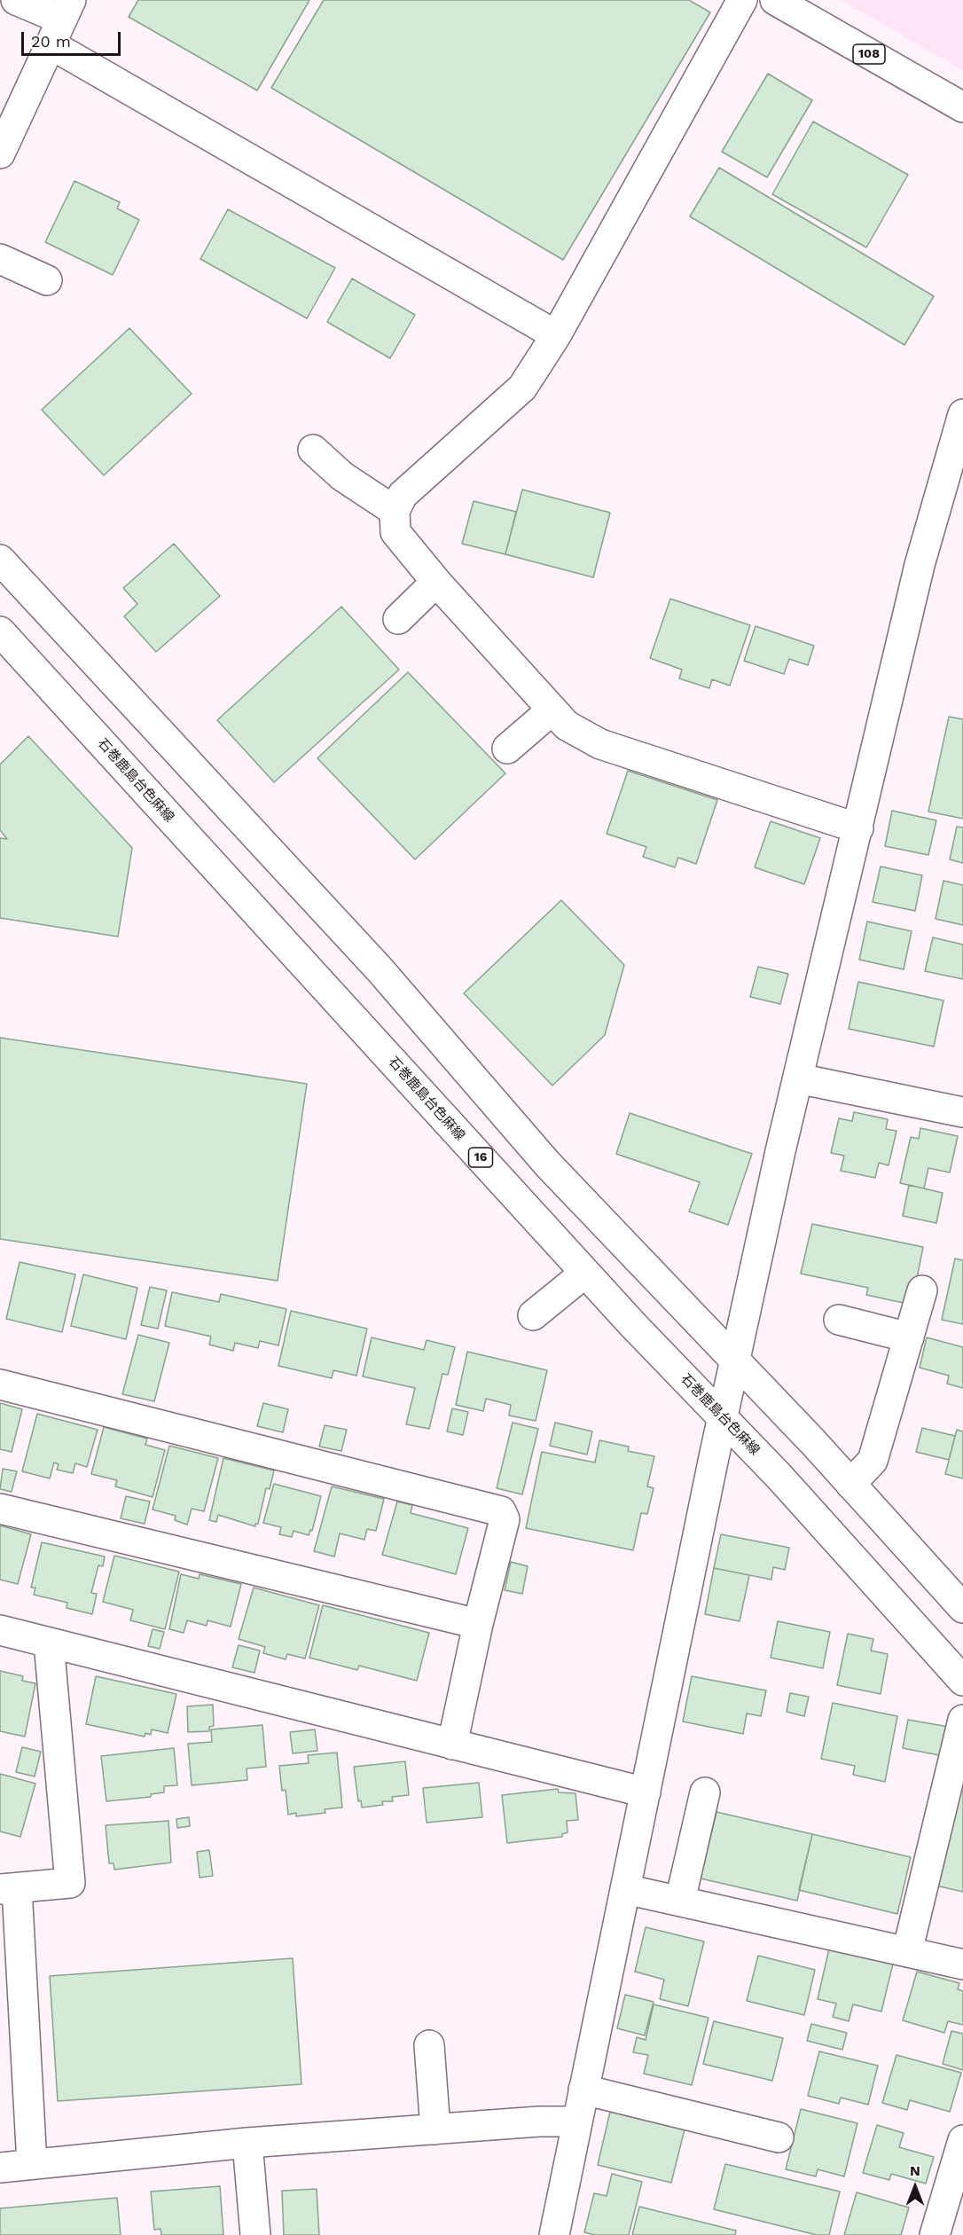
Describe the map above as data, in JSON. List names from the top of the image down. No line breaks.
{"streets":{"main road":["108","石巻鹿島台色麻線","16"]},"scale_bar":"20 m","north":"top"}
